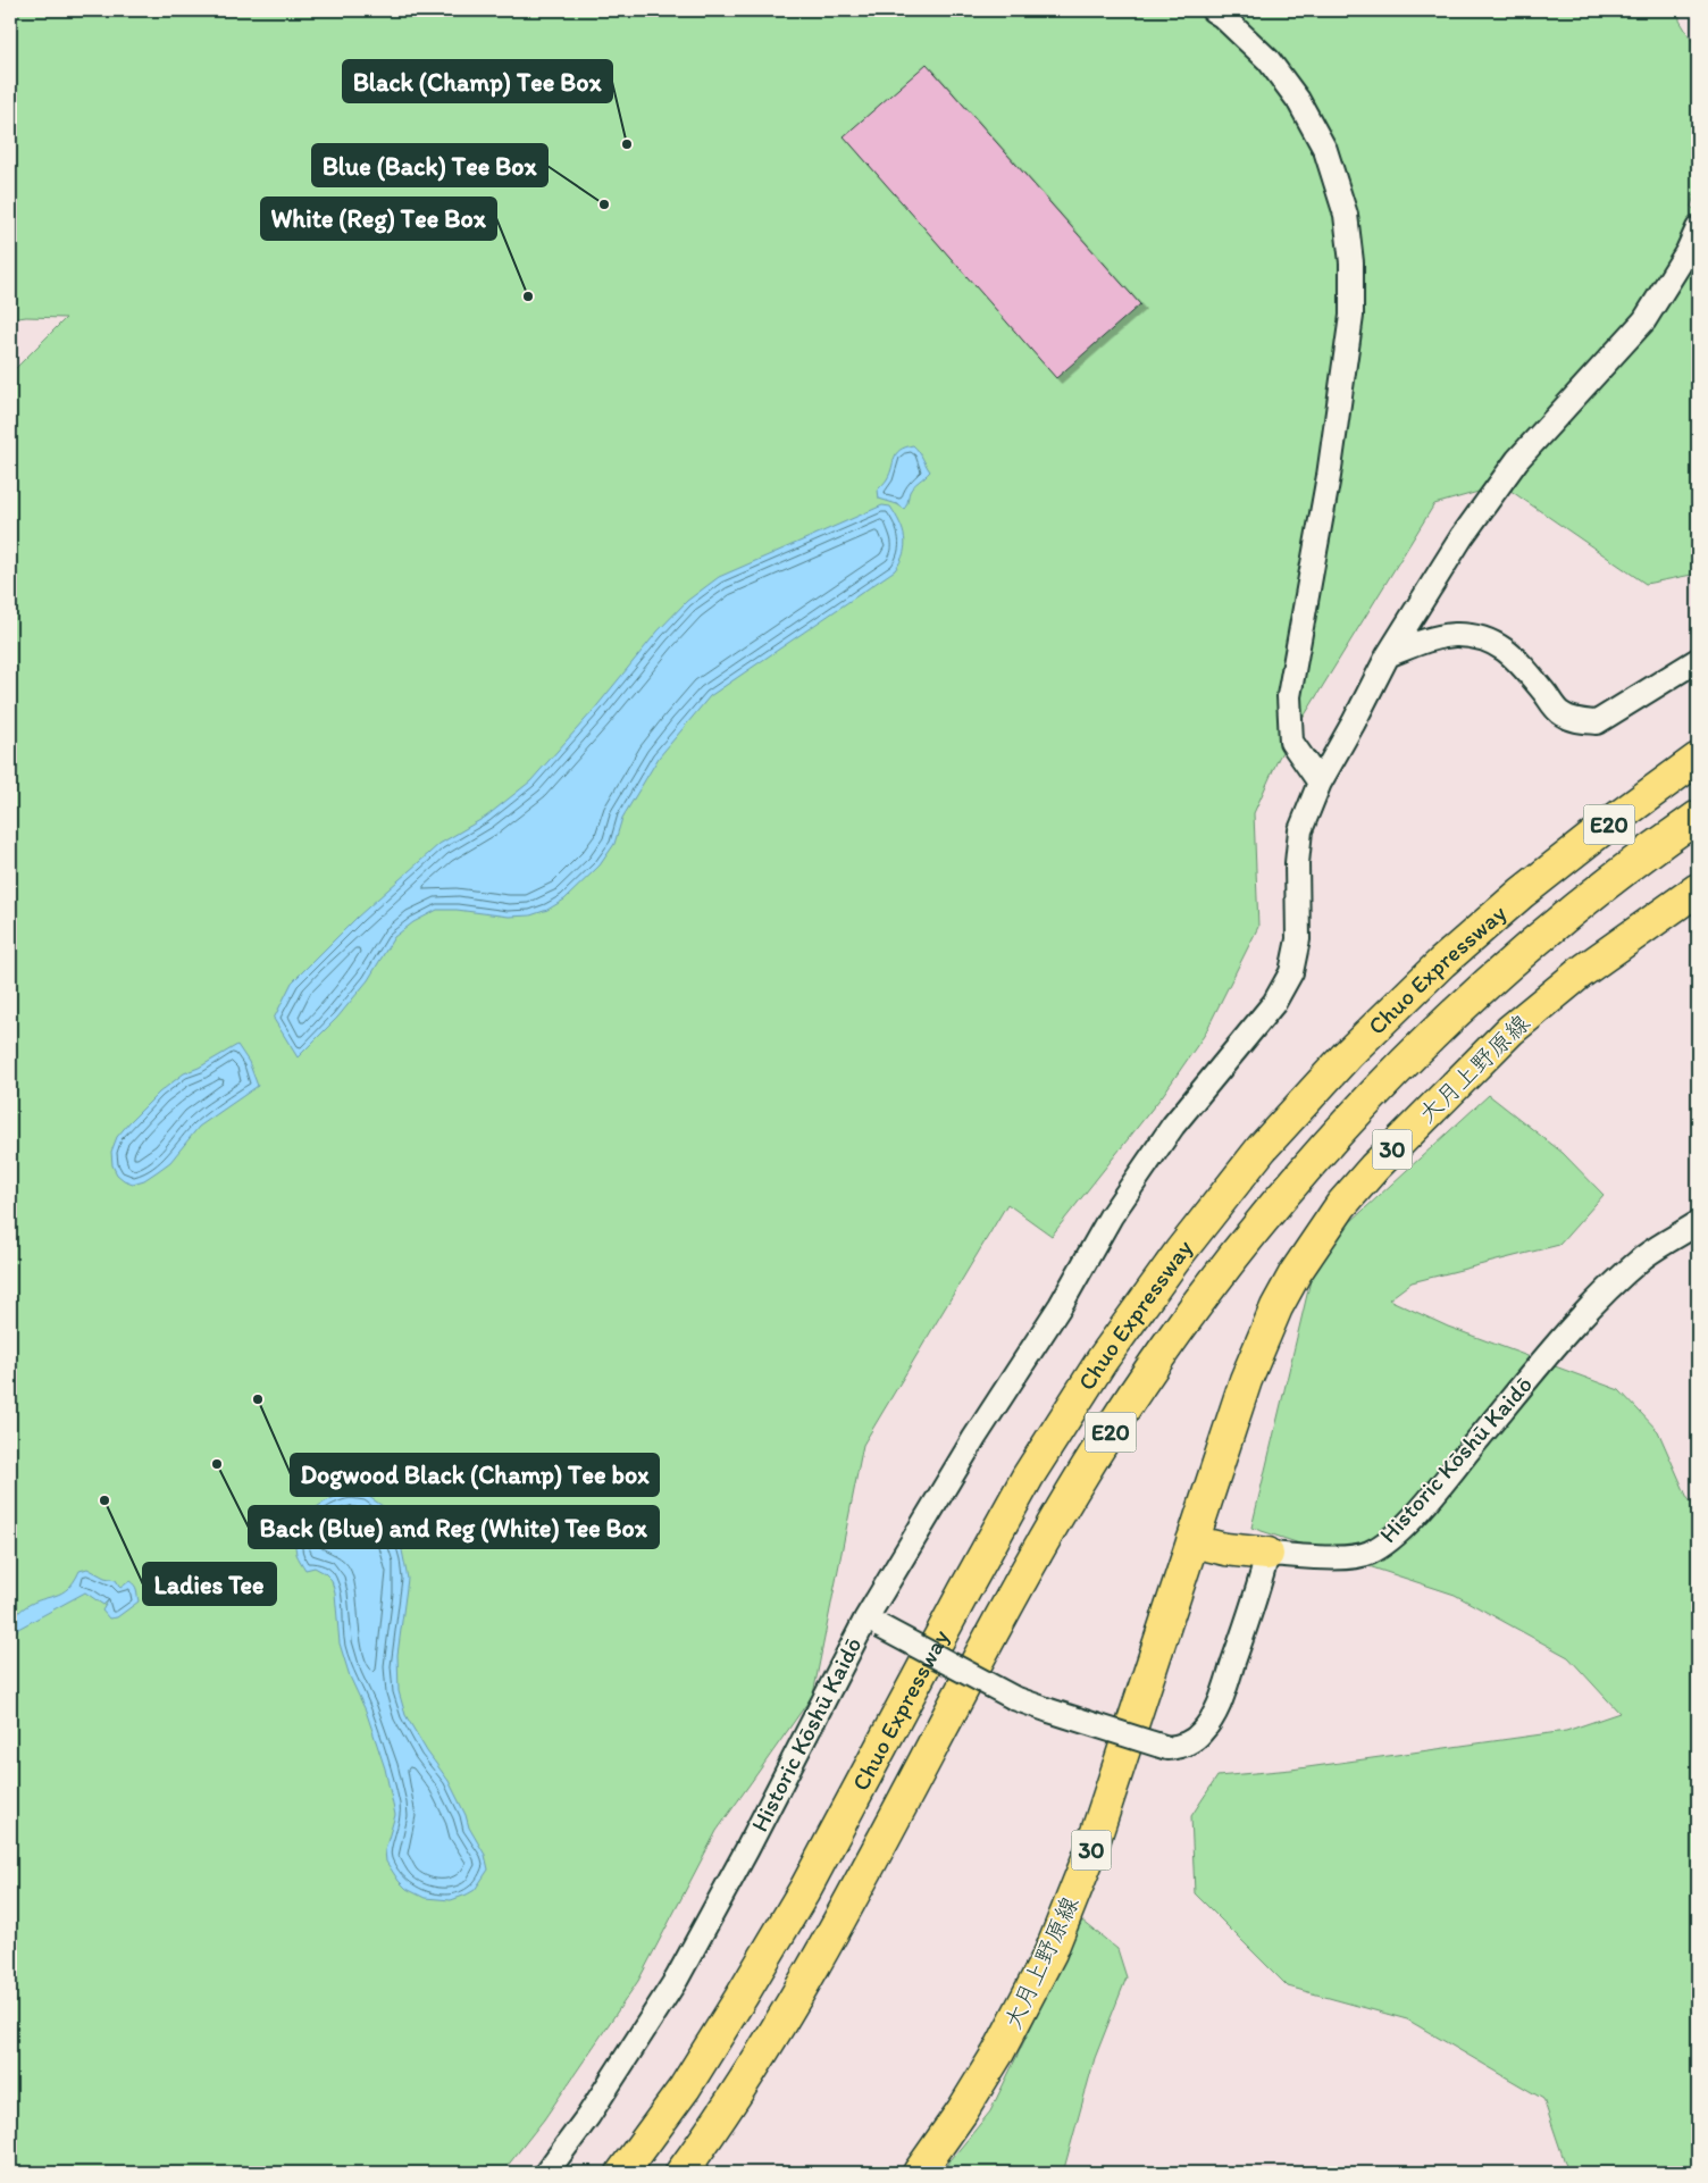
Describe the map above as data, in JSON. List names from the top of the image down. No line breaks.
{"streets":{"main road":["E20","Chuo Expressway","大月上野原線","30"],"street":["Historic Kōshū Kaidō"]},"places":["Black (Champ) Tee Box","Blue (Back) Tee Box","White (Reg) Tee Box","Dogwood Black (Champ) Tee box","Back (Blue) and Reg (White) Tee Box","Ladies Tee"]}
